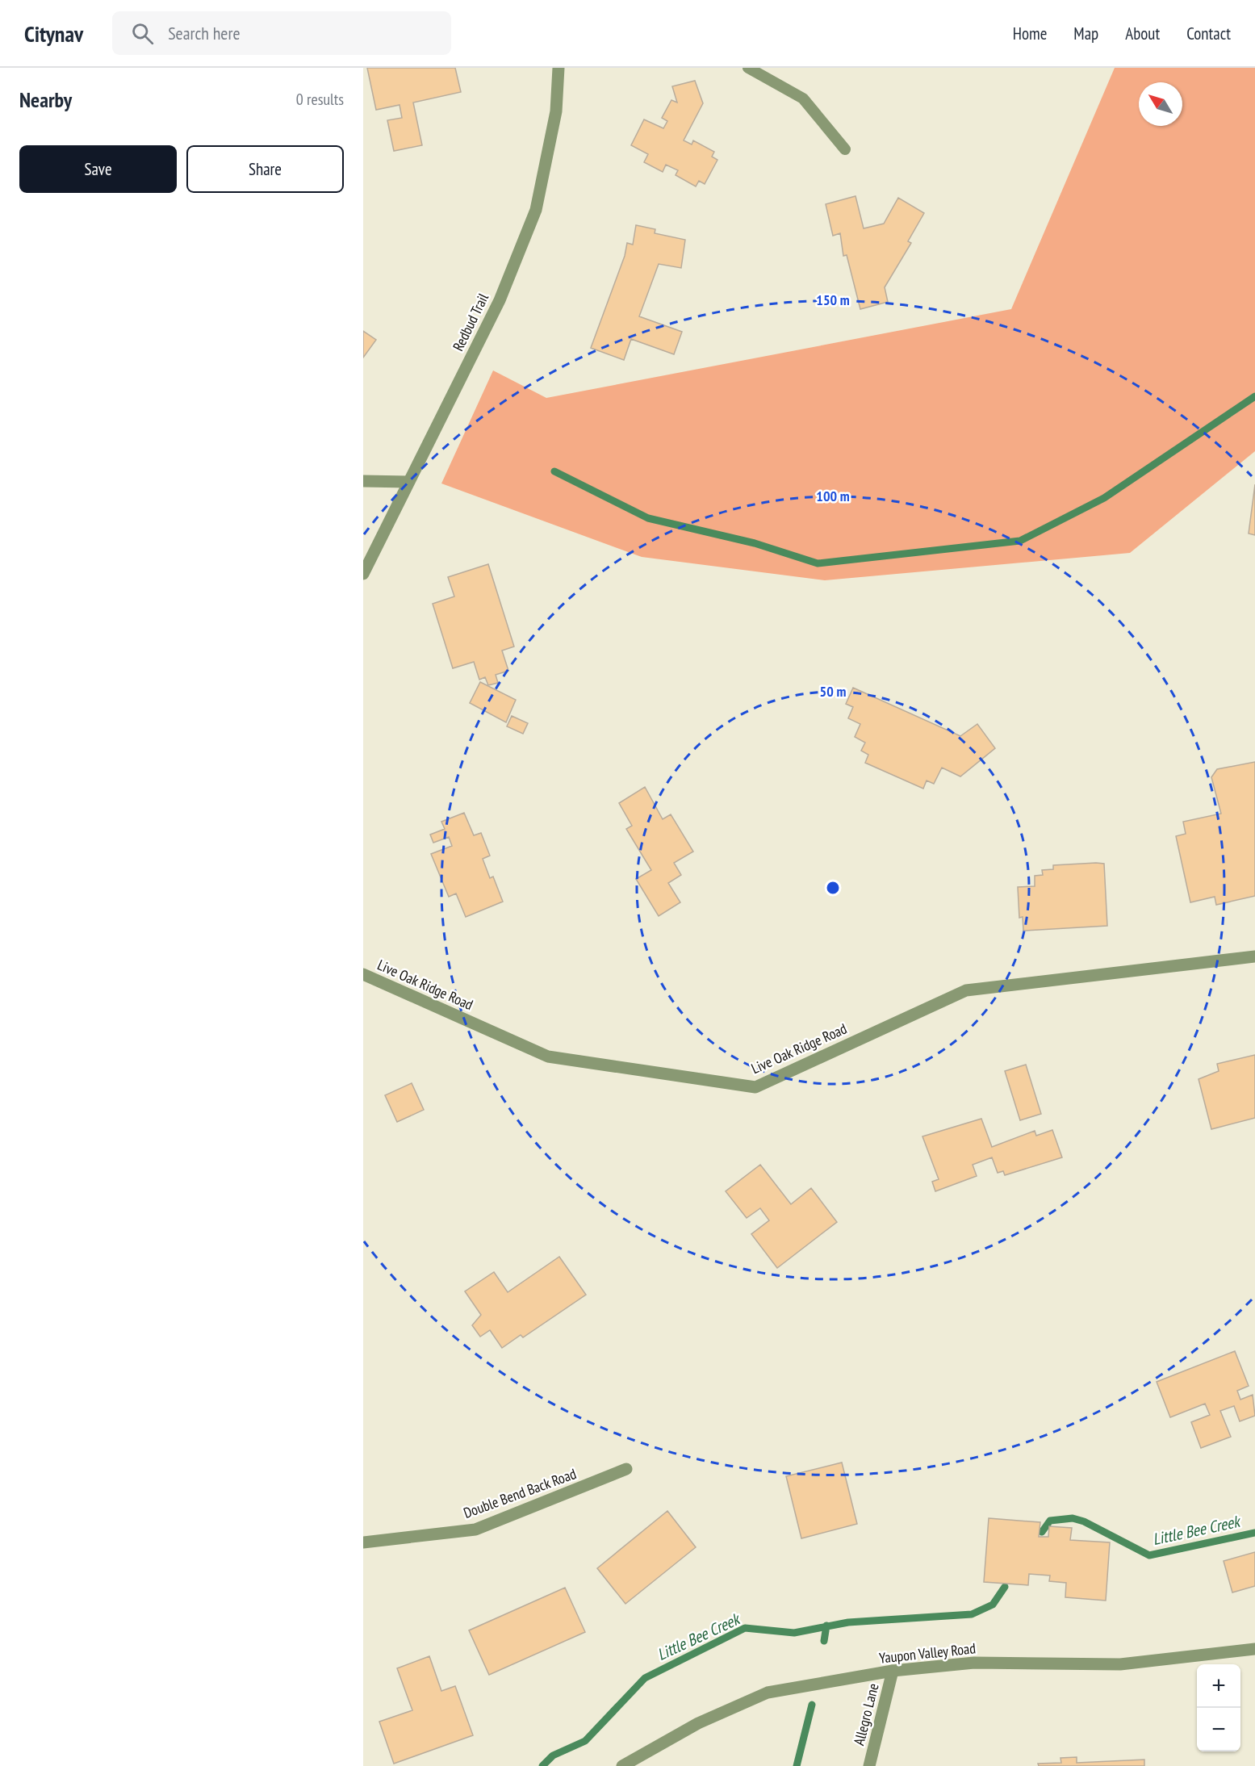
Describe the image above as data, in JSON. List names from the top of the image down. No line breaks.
{"streets":{"street":["Redbud Trail","Live Oak Ridge Road","Double Bend Back Road","Yaupon Valley Road","Allegro Lane"]},"crossings":[["Yaupon Valley Road","Allegro Lane"]],"water":["Little Bee Creek"],"north":"top left","page":{"header":"Citynav","search":"Search here","nav":["Home","Map","About","Contact"],"heading":["Nearby","0 results"],"buttons":["Save","Share"],"map_buttons":["+","−"]},"rings":["150 m","100 m","50 m"]}
